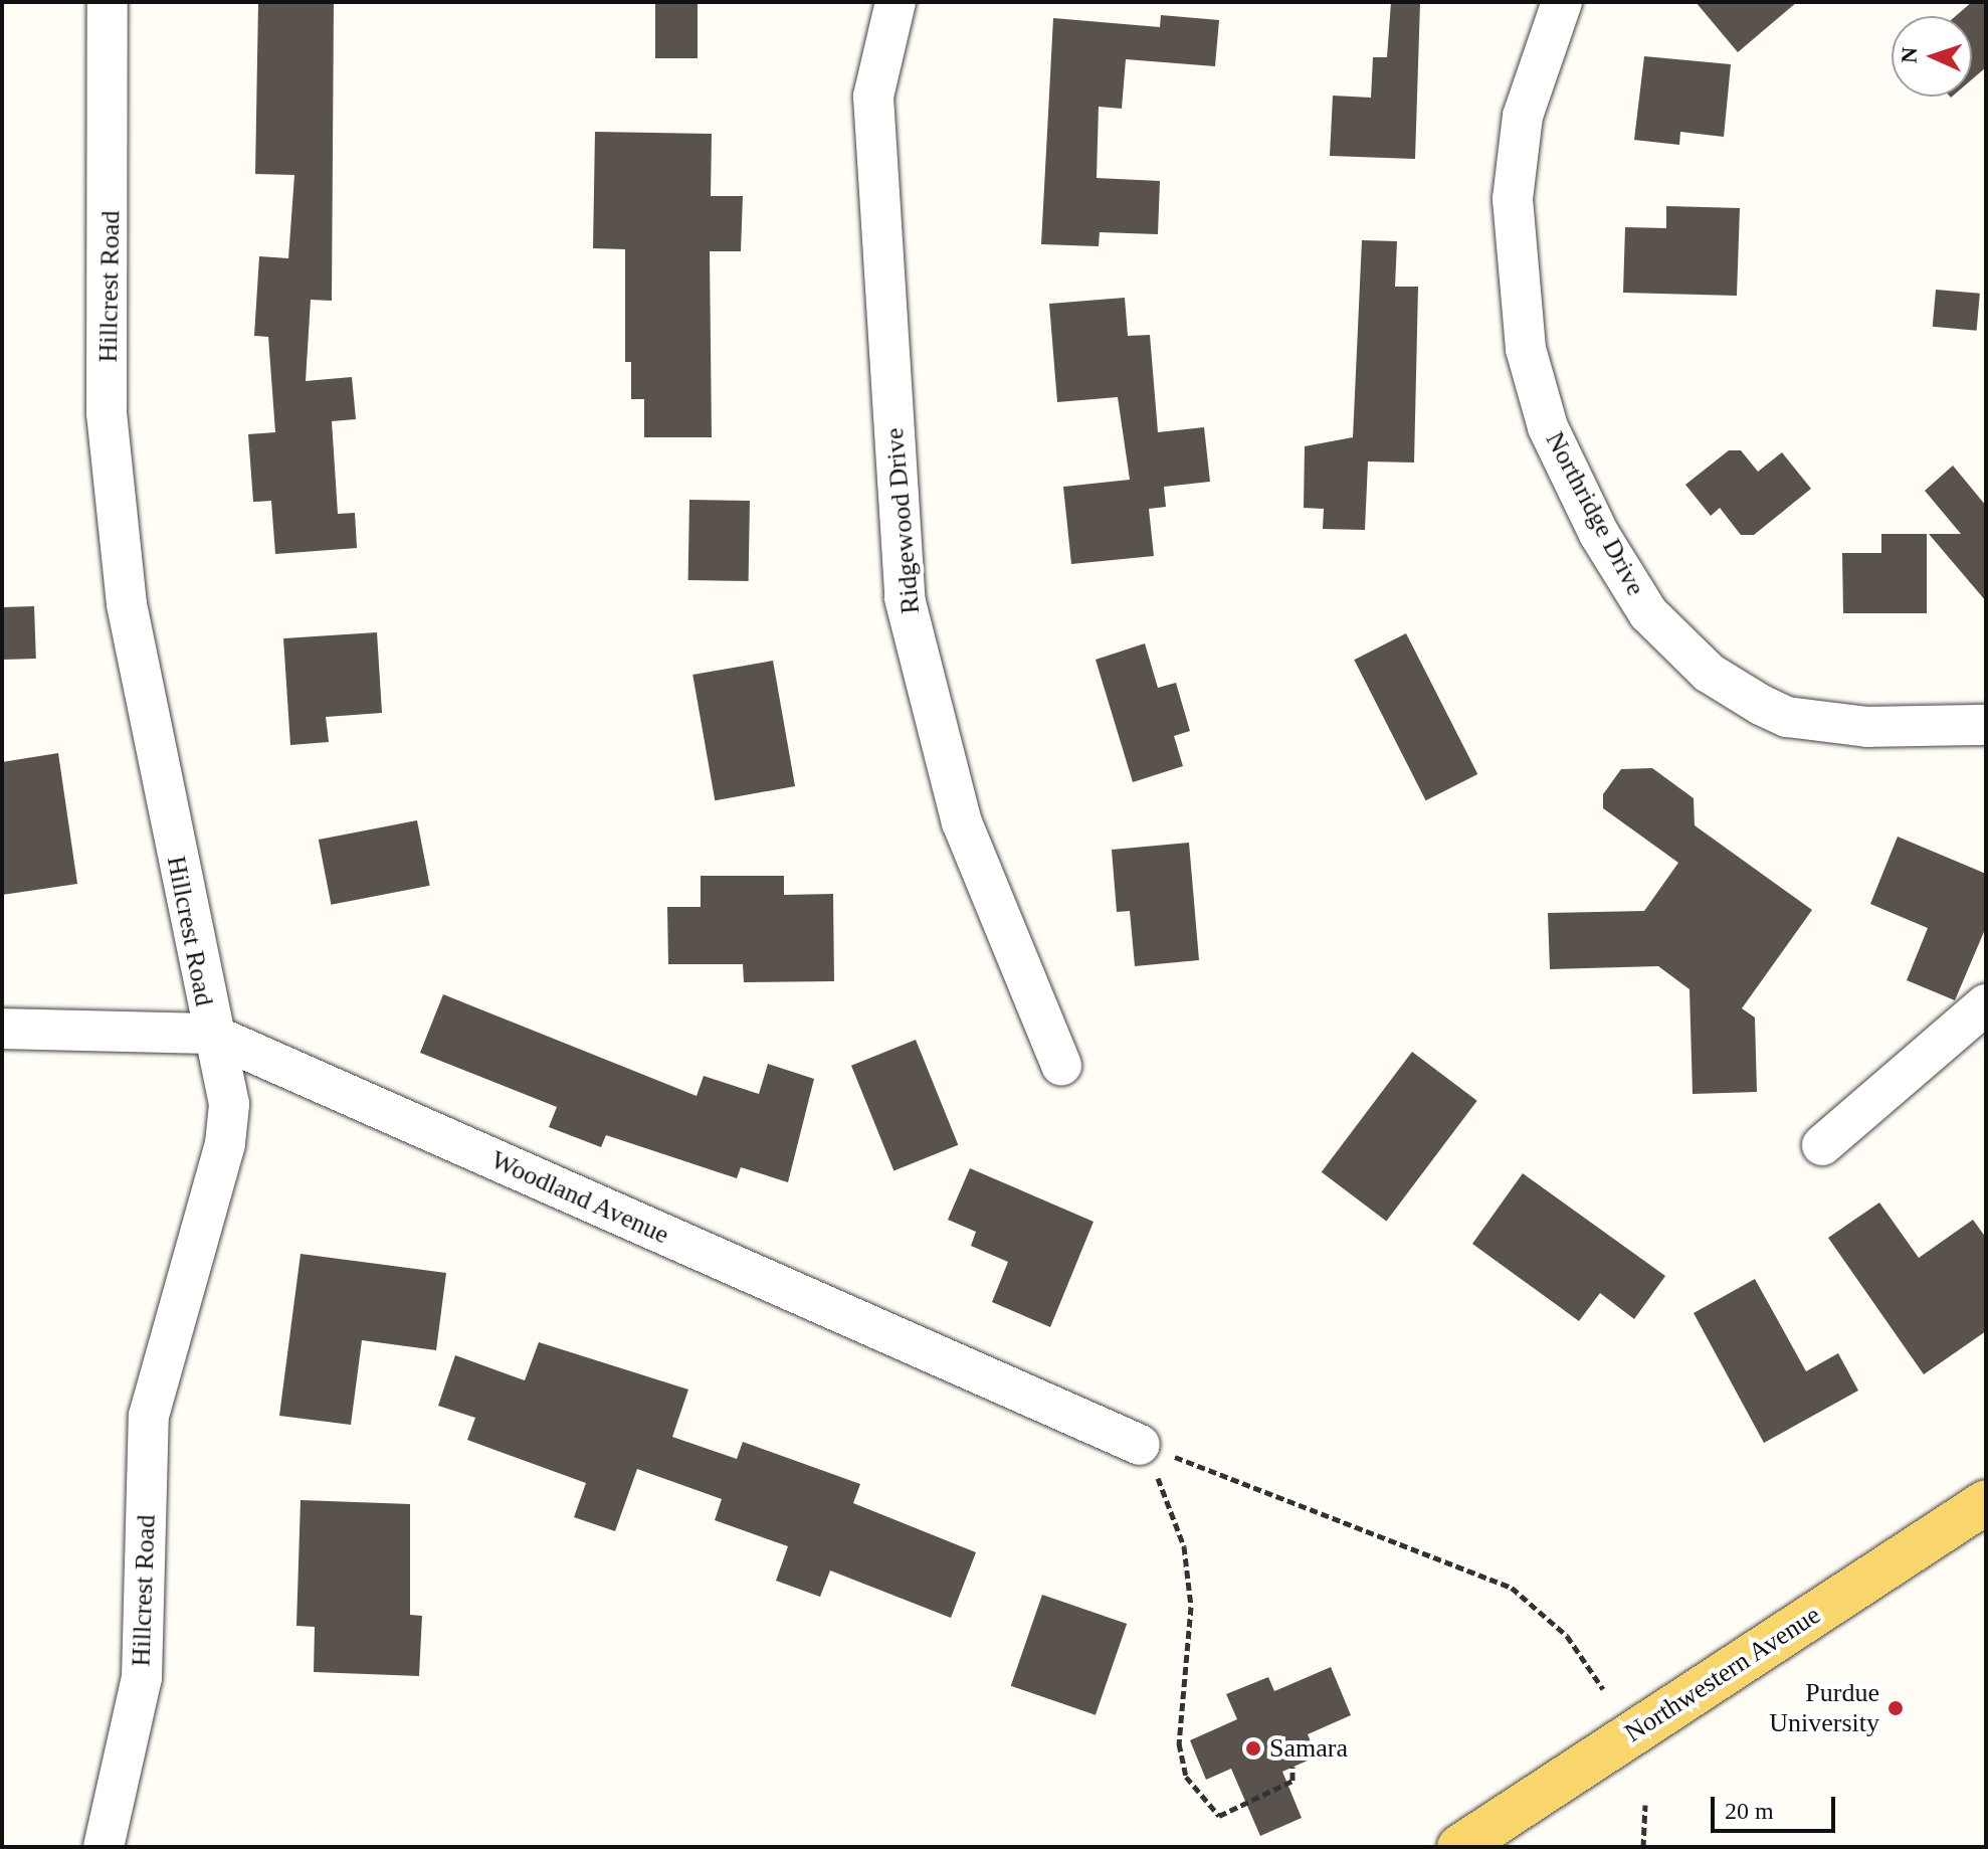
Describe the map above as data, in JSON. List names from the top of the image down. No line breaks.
{"streets":{"main road":["Northwestern Avenue"],"street":["Hillcrest Road","Northridge Drive","Ridgewood Drive","Woodland Avenue"]},"crossings":[["Hillcrest Road","Woodland Avenue"]],"places":["Purdue University","Samara"],"scale_bar":"20 m","north":"left"}
